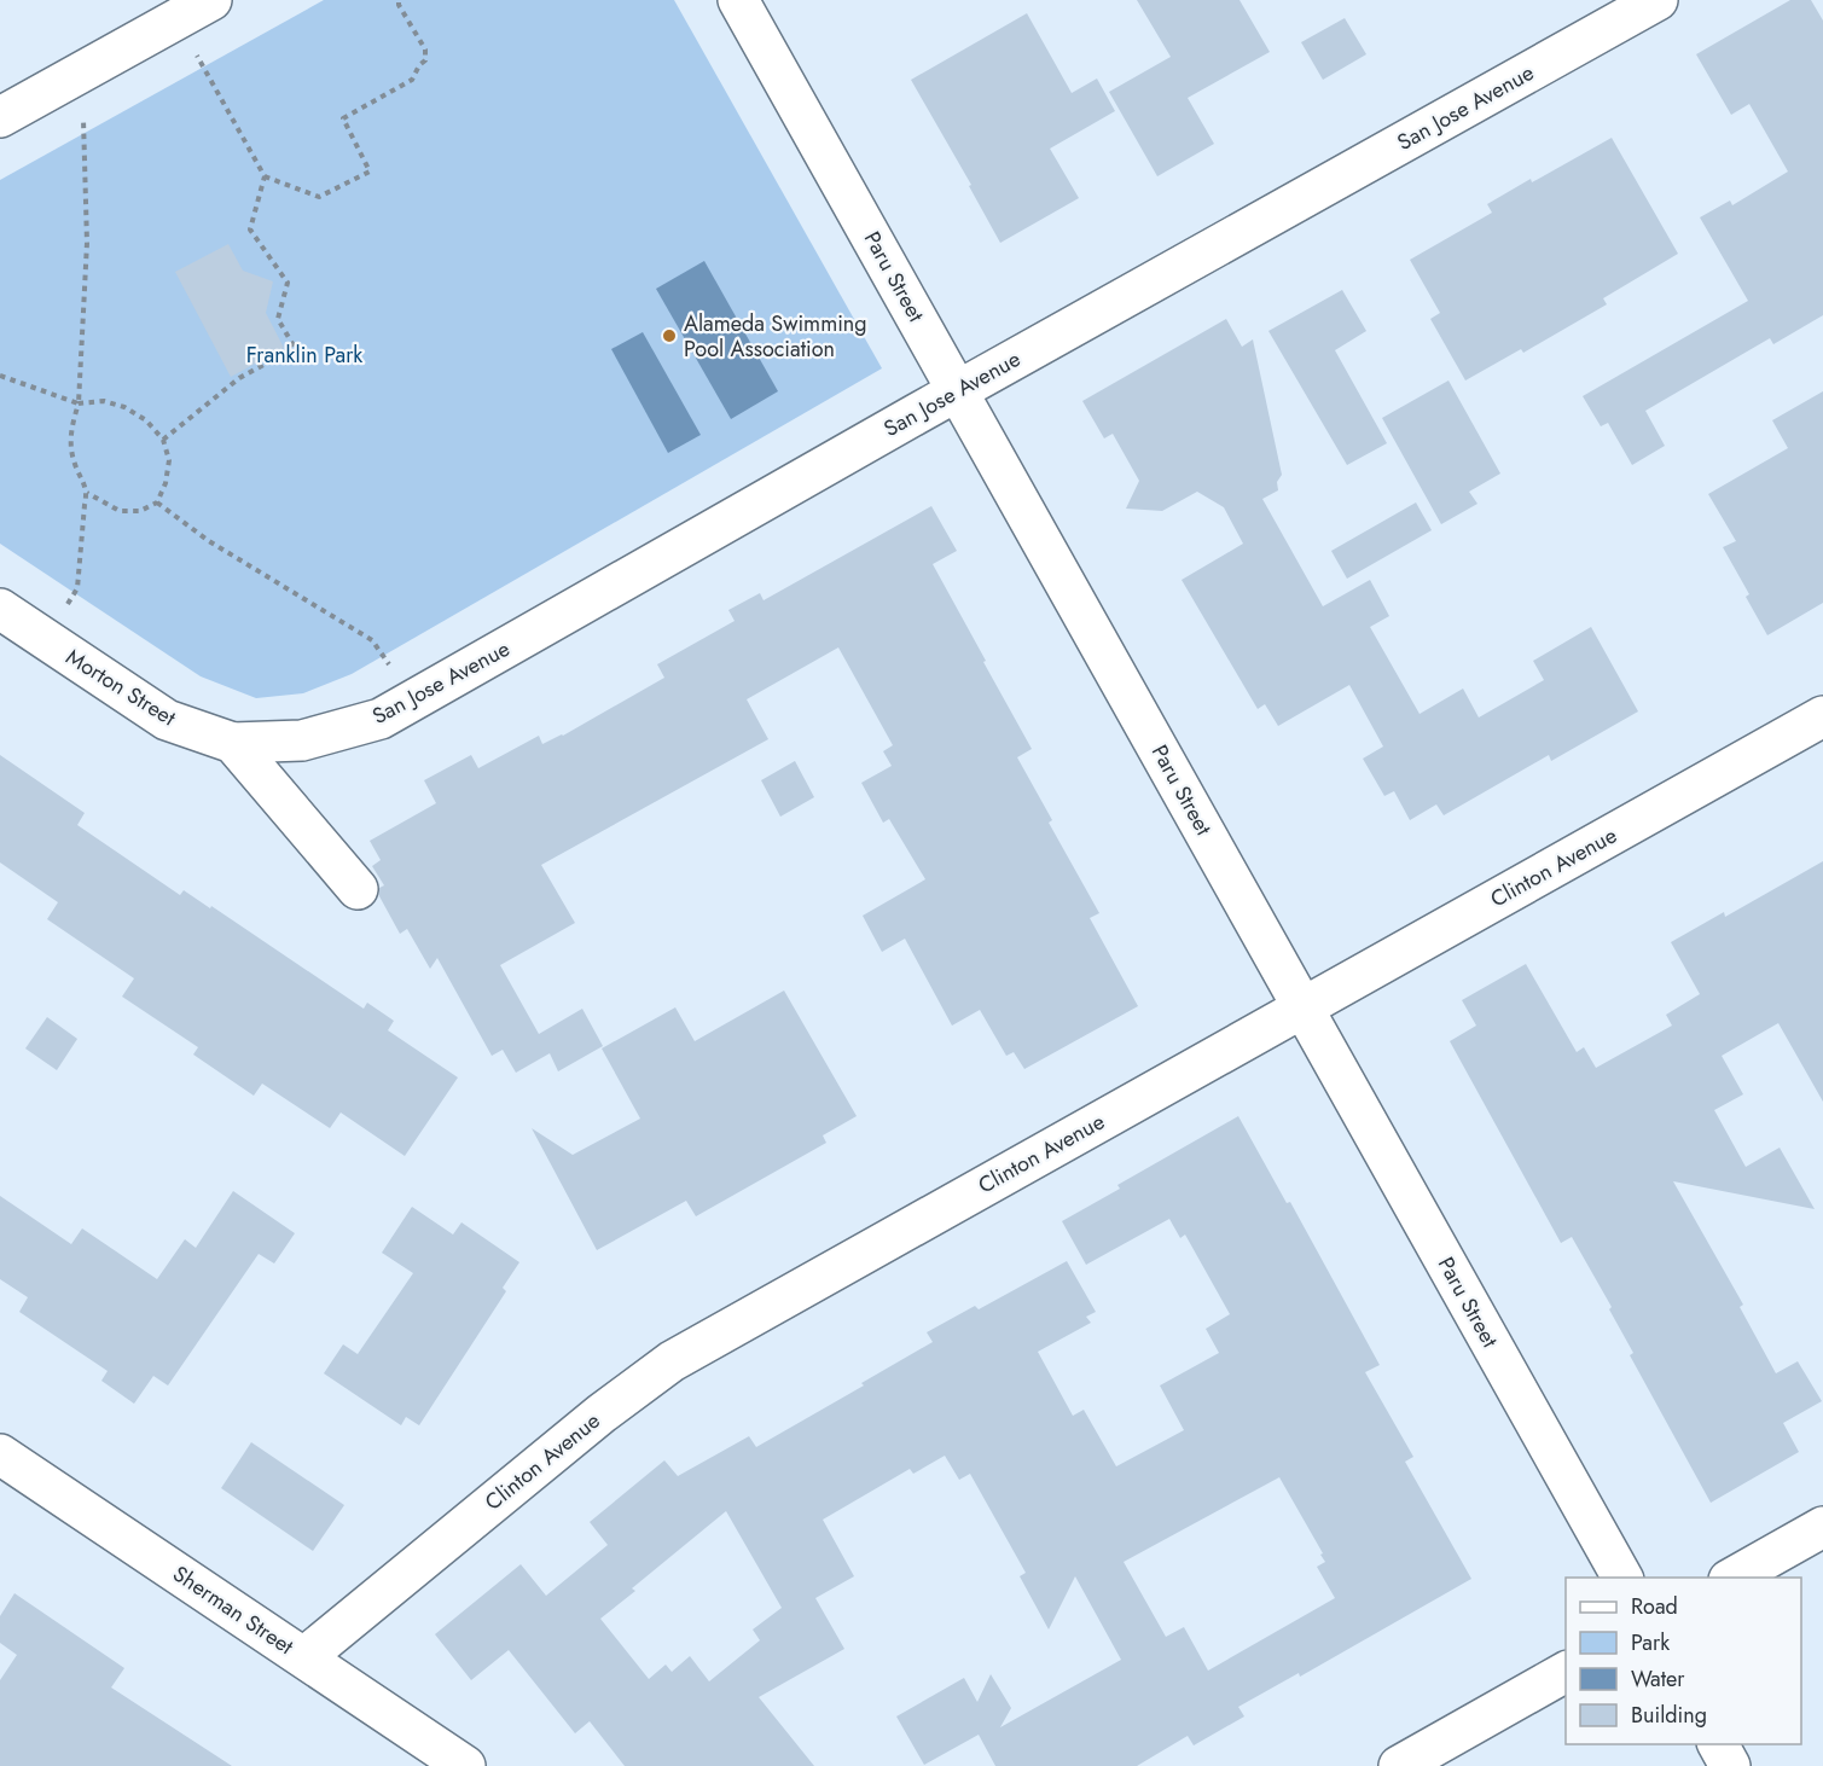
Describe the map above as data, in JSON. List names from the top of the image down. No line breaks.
{"streets":{"street":["San Jose Avenue","Paru Street","Morton Street","Clinton Avenue","Sherman Street"]},"crossings":[["San Jose Avenue","Paru Street"],["San Jose Avenue","Morton Street"],["Paru Street","Clinton Avenue"],["Clinton Avenue","Sherman Street"]],"parks":["Franklin Park"],"places":["Alameda Swimming Pool Association"],"legend":["Road","Park","Water","Building"]}
